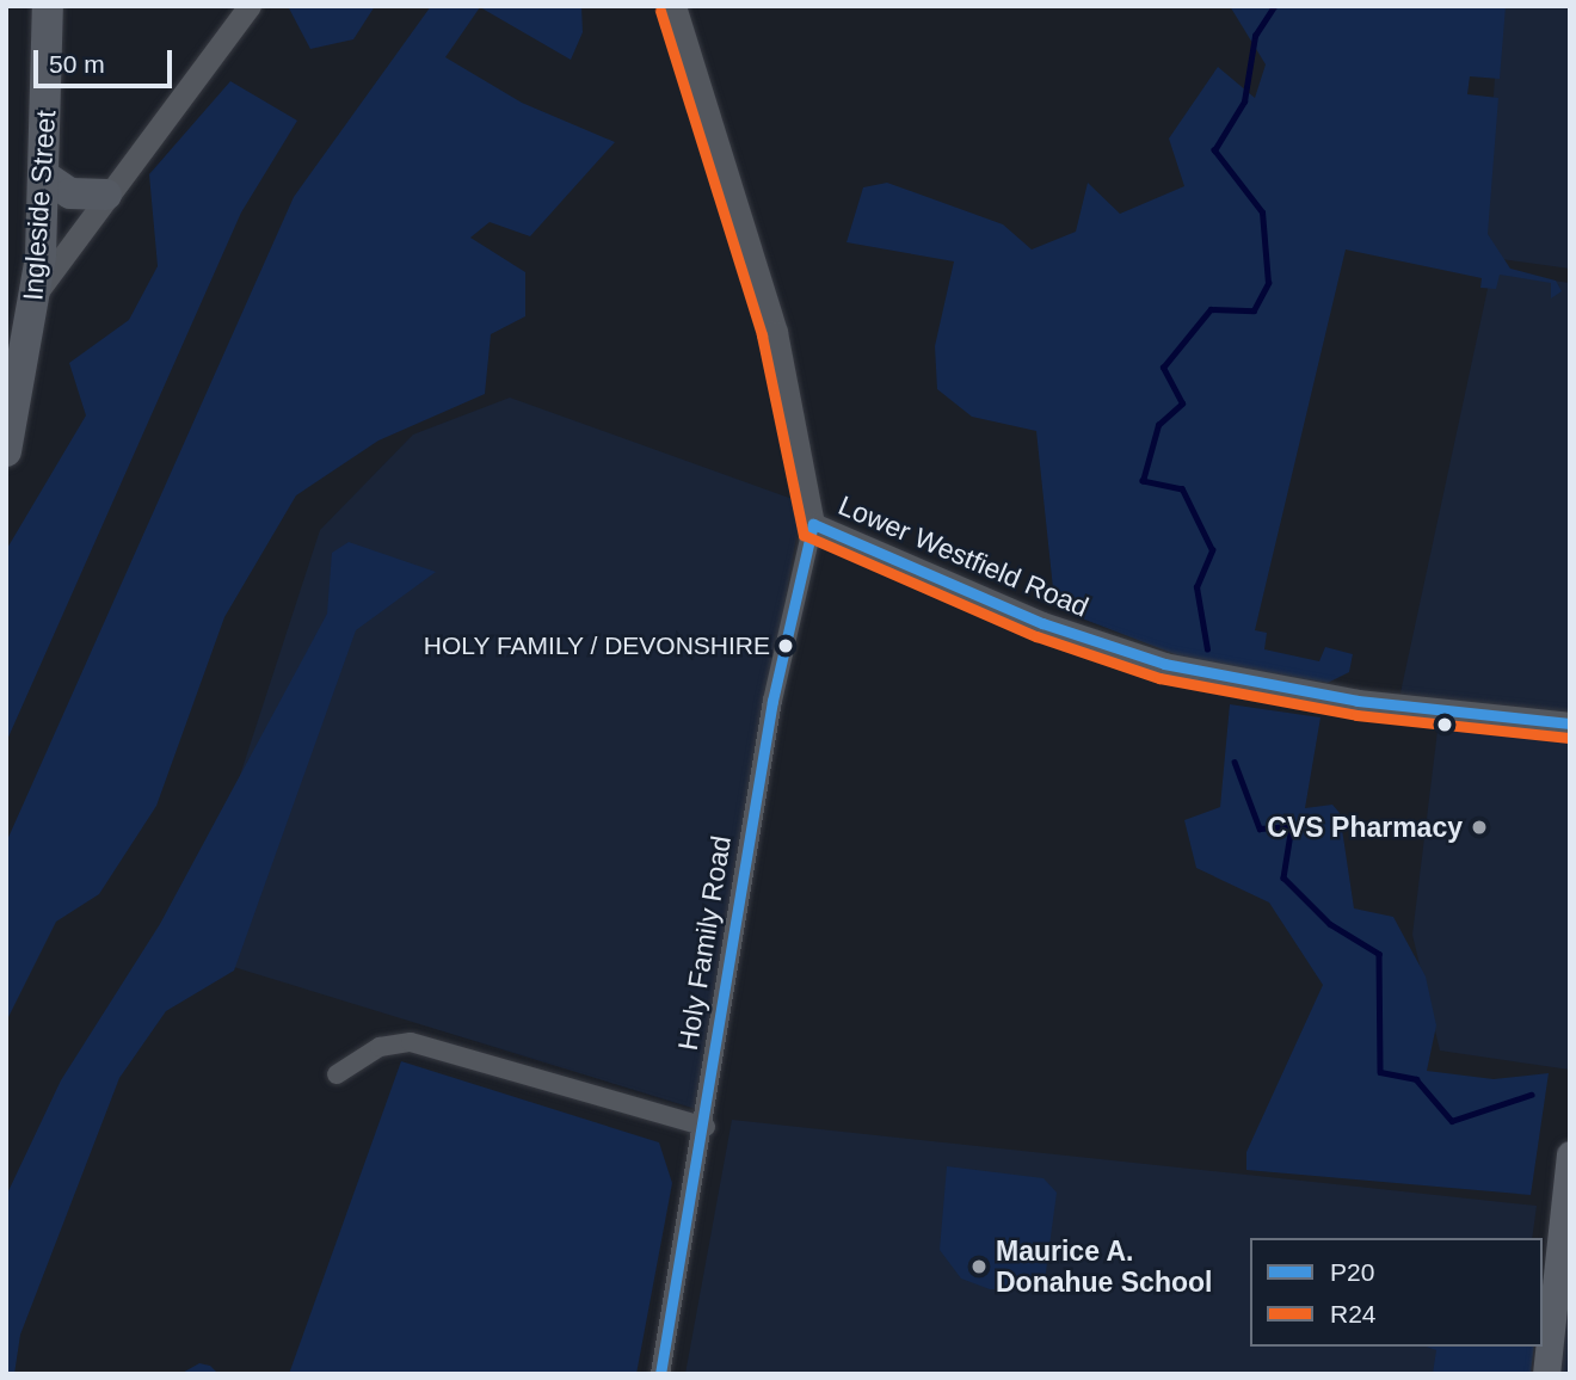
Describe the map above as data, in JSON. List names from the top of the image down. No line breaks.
{"streets":{"main road":["Ingleside Street"],"street":["Lower Westfield Road","Holy Family Road"]},"crossings":[["Lower Westfield Road","Holy Family Road"]],"places":["HOLY FAMILY / DEVONSHIRE","CVS Pharmacy","Maurice A. Donahue School"],"lines":["transit line R24","transit line P20"],"legend":["P20","R24"],"scale_bar":"50 m"}
